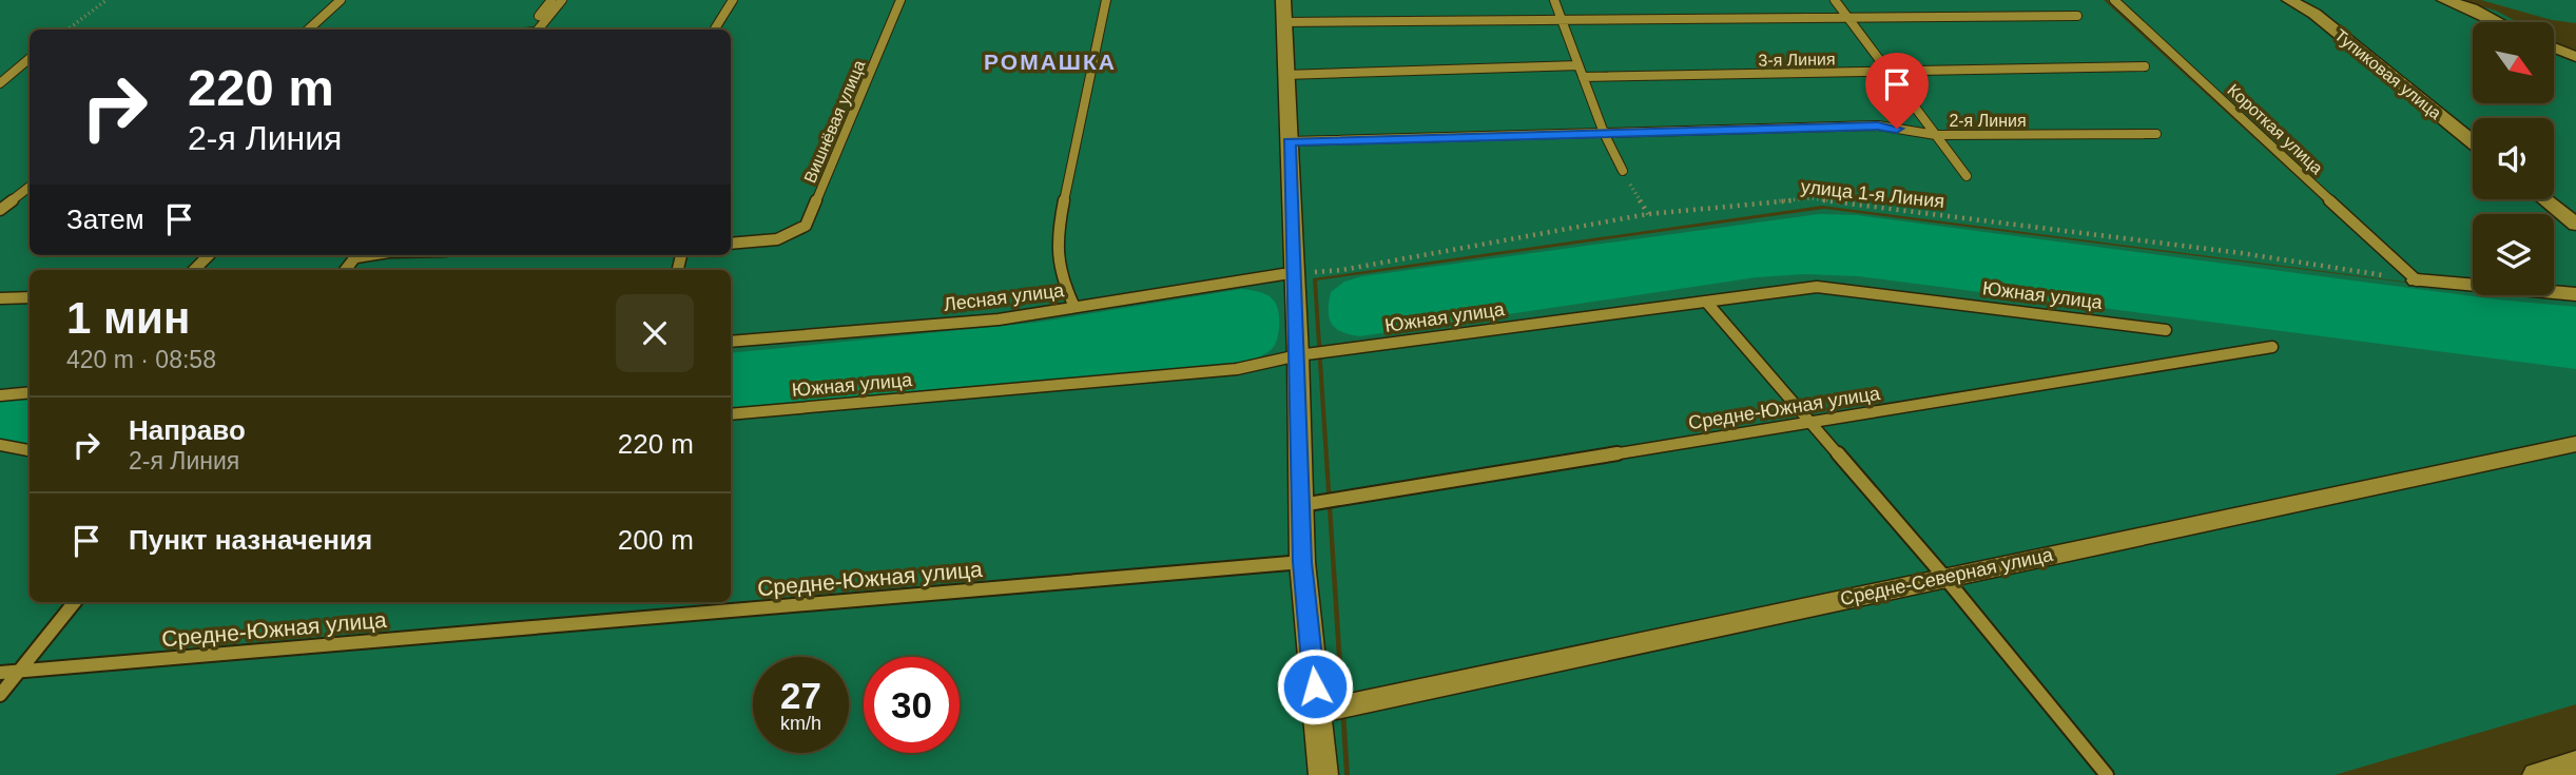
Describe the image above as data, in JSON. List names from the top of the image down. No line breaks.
{"streets":{"street":["Тупиковая улица","Средне-Северная улица"],"lane":["3-я Линия","2-я Линия","Вишнёвая улица","Короткая улица","Южная улица","Лесная улица","Средне-Южная улица"],"path":["улица 1-я Линия"]},"crossings":[["Короткая улица","улица 1-я Линия"],["улица 1-я Линия","Лесная улица"]],"districts":["РОМАШКА"],"north":"bottom right","page":{"turn":["220 m","2-я Линия"],"then":"Затем","heading":["1 мин","420 m · 08:58"],"list":[{"name":"Направо","note":"2-я Линия","value":"220 m"},{"name":"Пункт назначения","value":"200 m"}],"speed":"27 km/h","limit":"30"}}
